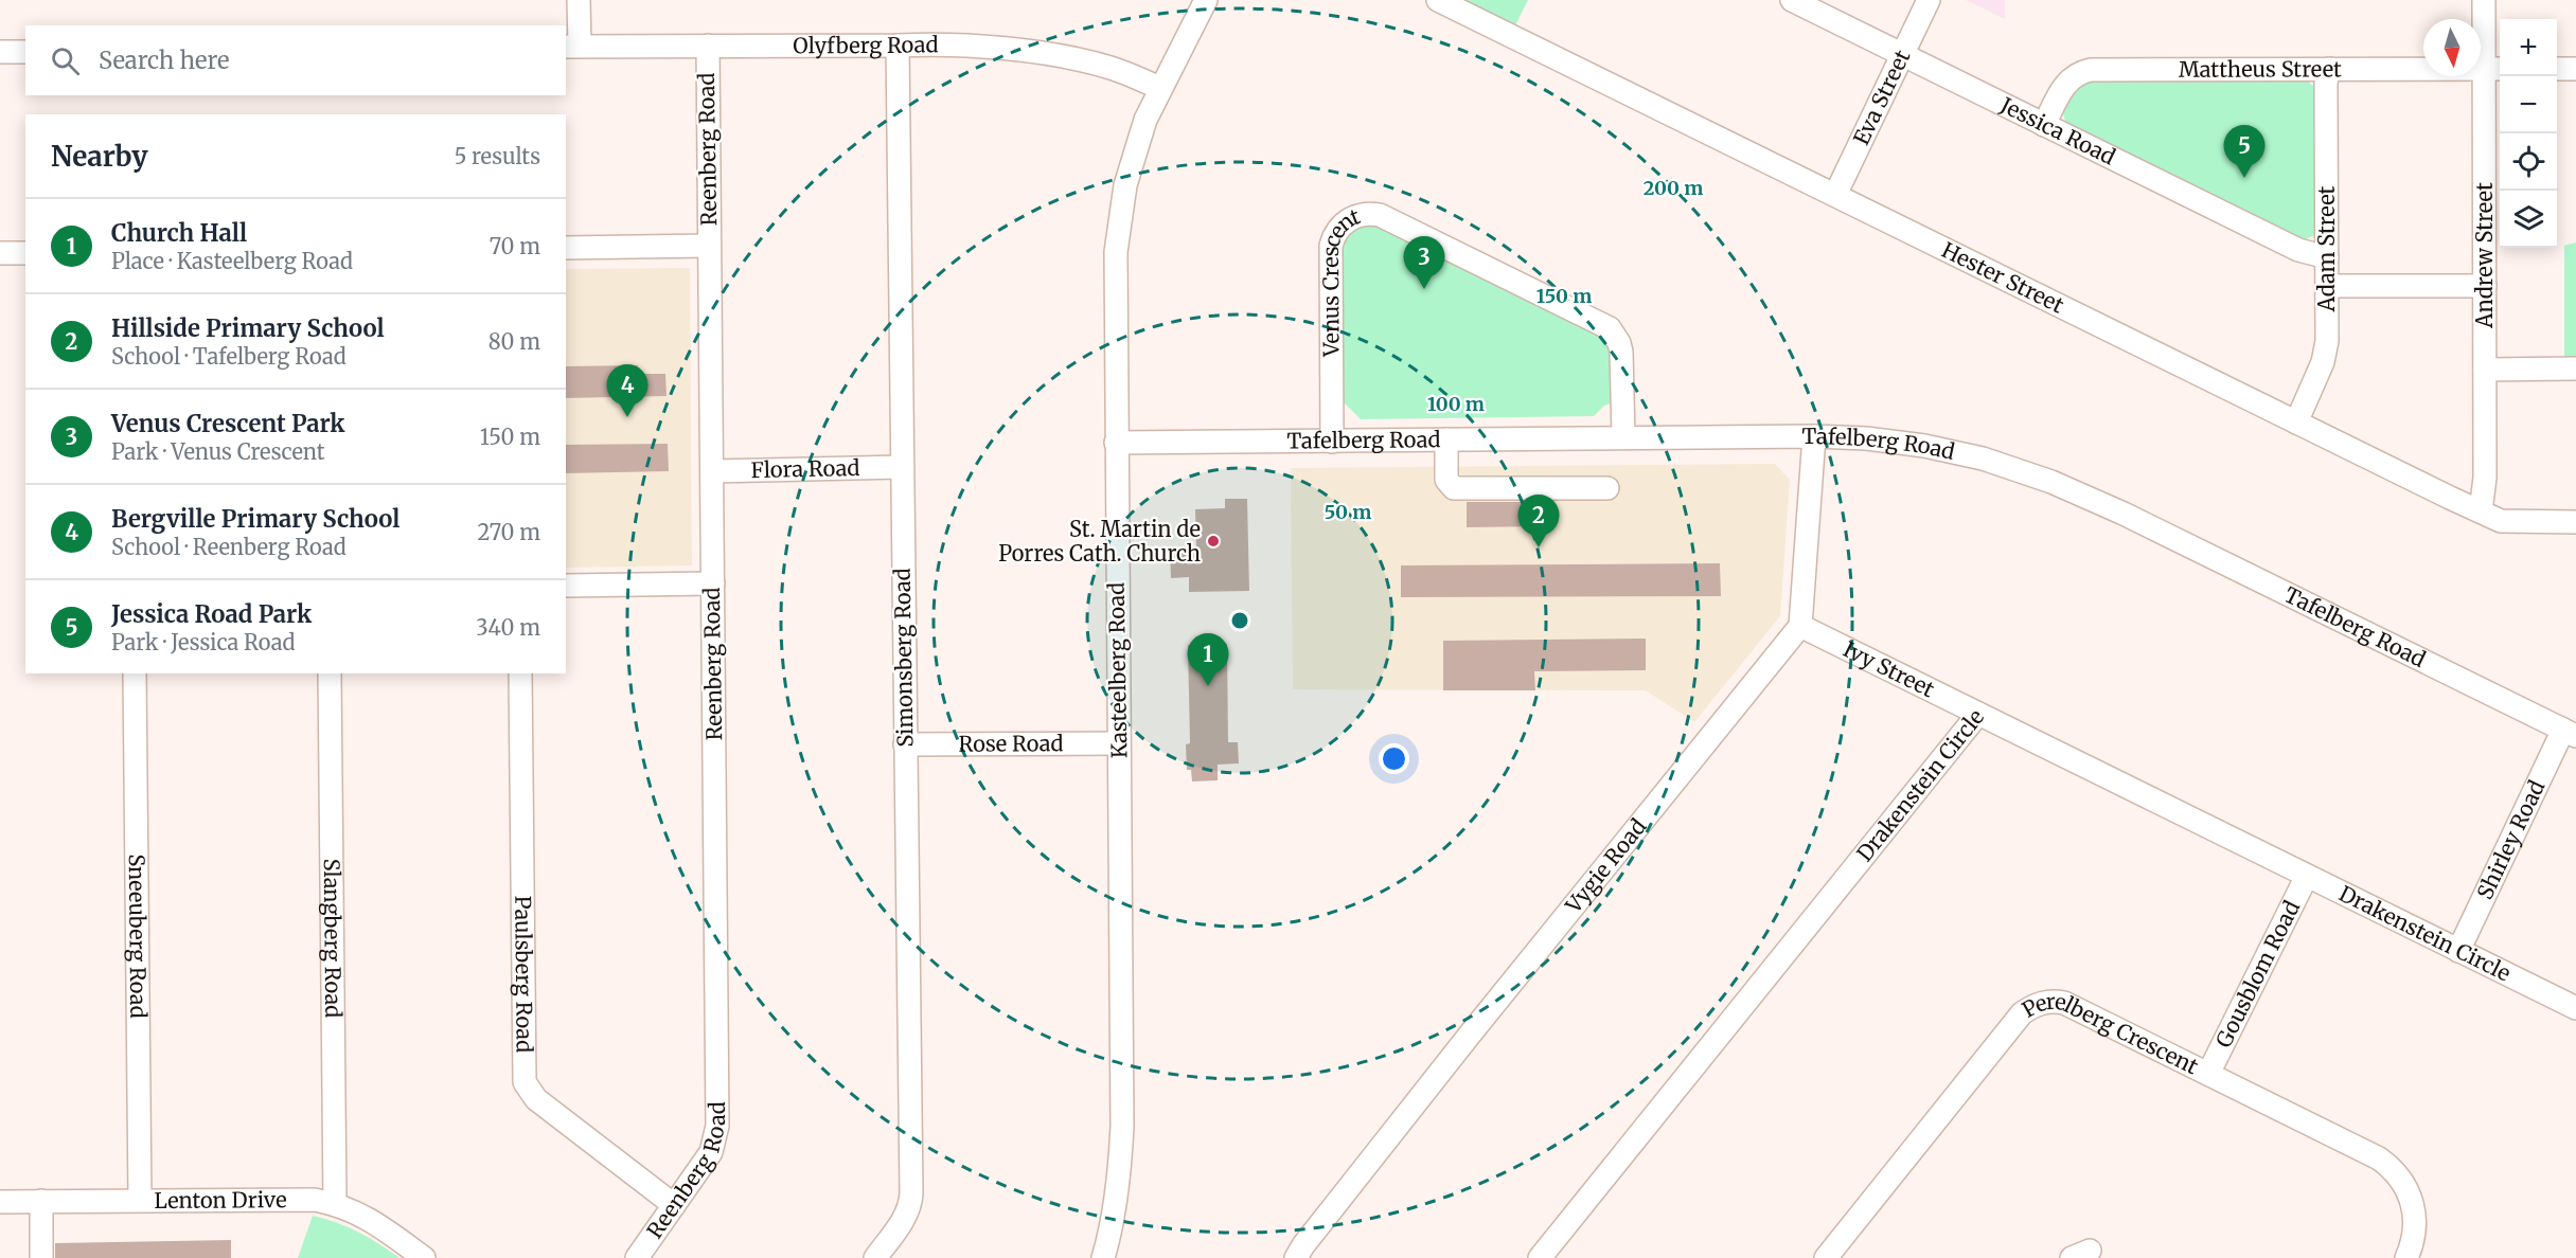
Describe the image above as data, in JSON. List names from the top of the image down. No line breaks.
{"streets":{"street":["Olyfberg Road","Mattheus Street","Eva Street","Jessica Road","Reenberg Road","Adam Street","Andrew Street","Hester Street","Venus Crescent","Tafelberg Road","Flora Road","Simonsberg Road","Ivy Street","Kasteelberg Road","Rose Road","Drakenstein Circle","Shirley Road","Vygie Road","Sneeuberg Road","Slangberg Road","Paulsberg Road","Gousblom Road","Perelberg Crescent","Lenton Drive"]},"crossings":[["Olyfberg Road","Reenberg Road"],["Olyfberg Road","Simonsberg Road"],["Olyfberg Road","Kasteelberg Road"],["Mattheus Street","Jessica Road"],["Mattheus Street","Adam Street"],["Mattheus Street","Andrew Street"],["Eva Street","Jessica Road"],["Eva Street","Hester Street"],["Jessica Road","Adam Street"],["Reenberg Road","Flora Road"],["Reenberg Road","Paulsberg Road"],["Adam Street","Hester Street"],["Andrew Street","Hester Street"],["Venus Crescent","Tafelberg Road"],["Tafelberg Road","Kasteelberg Road"],["Tafelberg Road","Shirley Road"],["Flora Road","Simonsberg Road"],["Simonsberg Road","Rose Road"],["Ivy Street","Drakenstein Circle"],["Ivy Street","Vygie Road"],["Kasteelberg Road","Rose Road"],["Drakenstein Circle","Shirley Road"],["Drakenstein Circle","Gousblom Road"],["Sneeuberg Road","Lenton Drive"],["Slangberg Road","Lenton Drive"],["Gousblom Road","Perelberg Crescent"]],"places":["St. Martin de Porres Cath. Church"],"north":"bottom","page":{"map_buttons":["+","−"],"search":"Search here","heading":["Nearby","5 results"],"pins":["5","3","4","2","1"],"list":[{"mark":"1","name":"Church Hall","note":"Place · Kasteelberg Road","value":"70 m"},{"mark":"2","name":"Hillside Primary School","note":"School · Tafelberg Road","value":"80 m"},{"mark":"3","name":"Venus Crescent Park","note":"Park · Venus Crescent","value":"150 m"},{"mark":"4","name":"Bergville Primary School","note":"School · Reenberg Road","value":"270 m"},{"mark":"5","name":"Jessica Road Park","note":"Park · Jessica Road","value":"340 m"}]},"rings":["200 m","150 m","100 m","50 m"]}
